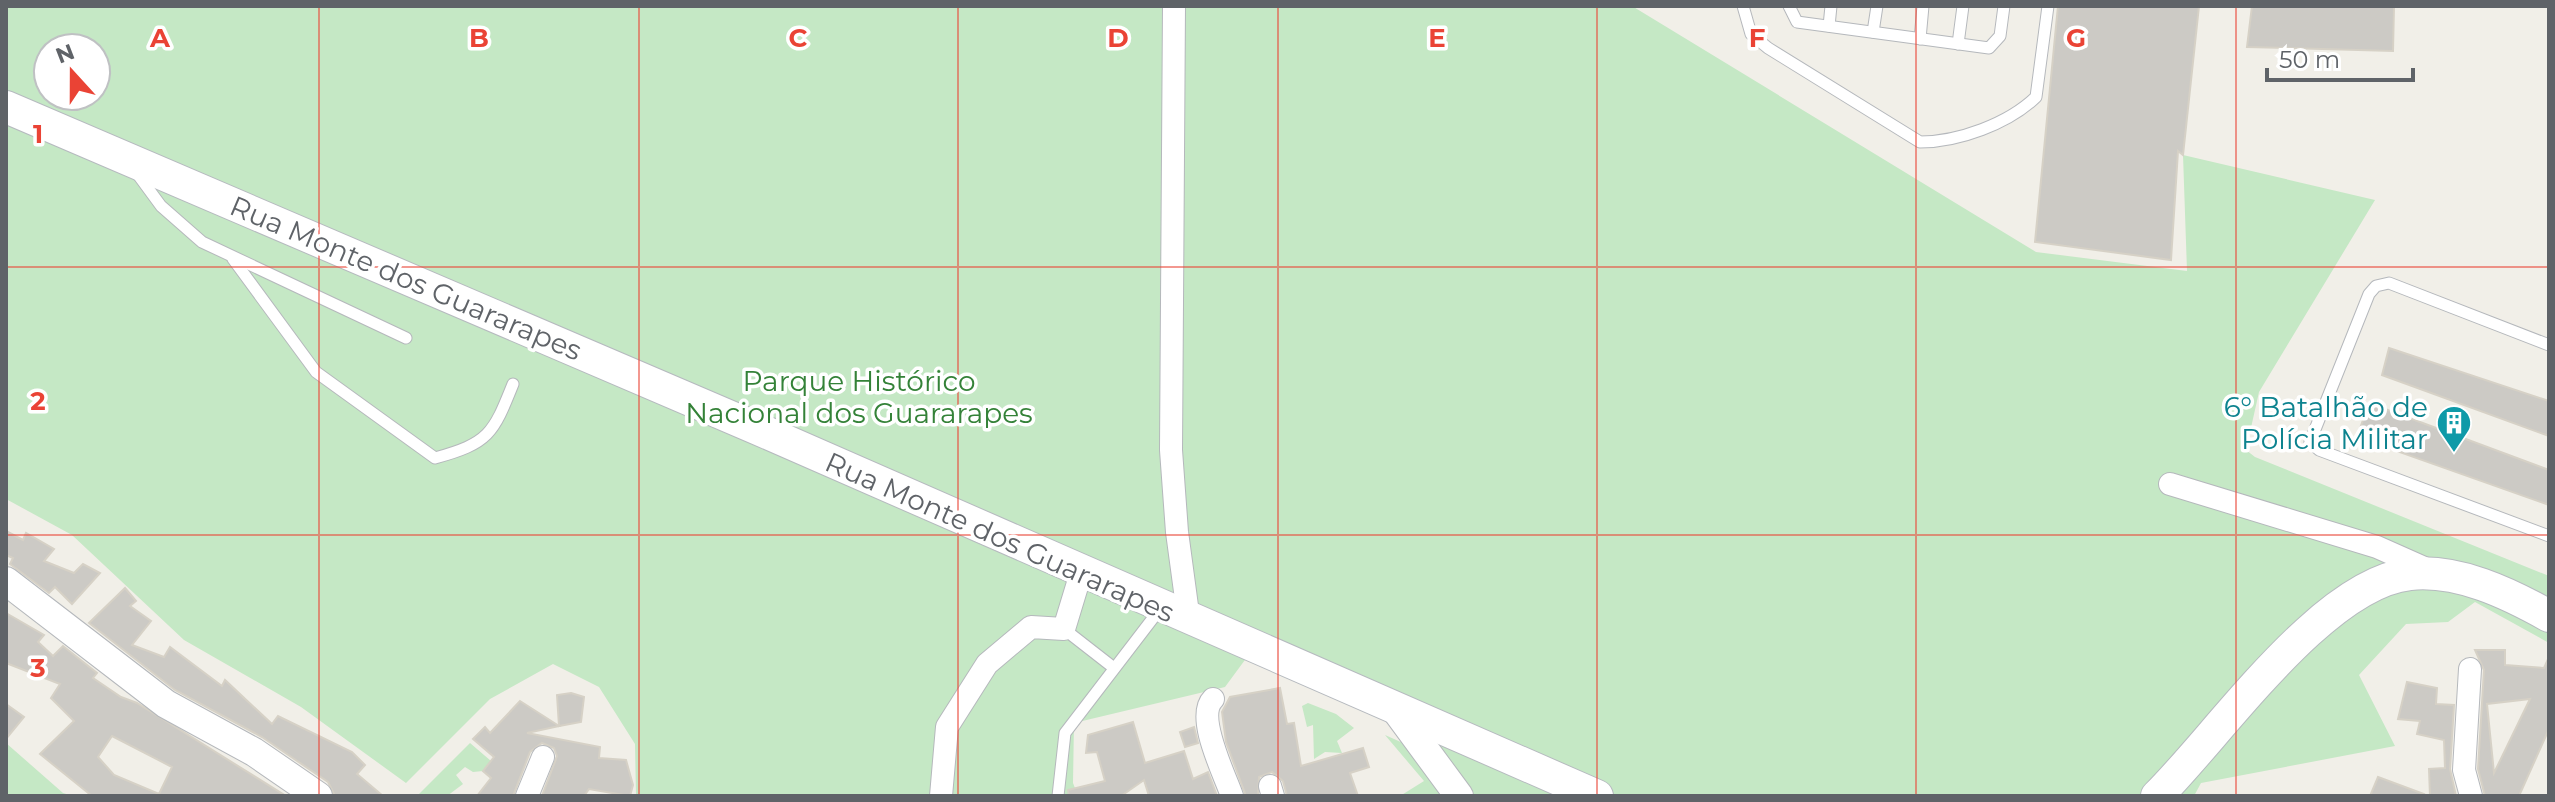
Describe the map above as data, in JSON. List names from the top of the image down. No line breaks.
{"streets":{"main road":["Rua Monte dos Guararapes"]},"parks":["Parque Histórico Nacional dos Guararapes"],"places":{"building":["6° Batalhão de Polícia Militar"]},"scale_bar":"50 m","north":"top","grid":{"columns":["A","B","C","D","E","F","G"],"rows":["1","2","3"]}}
